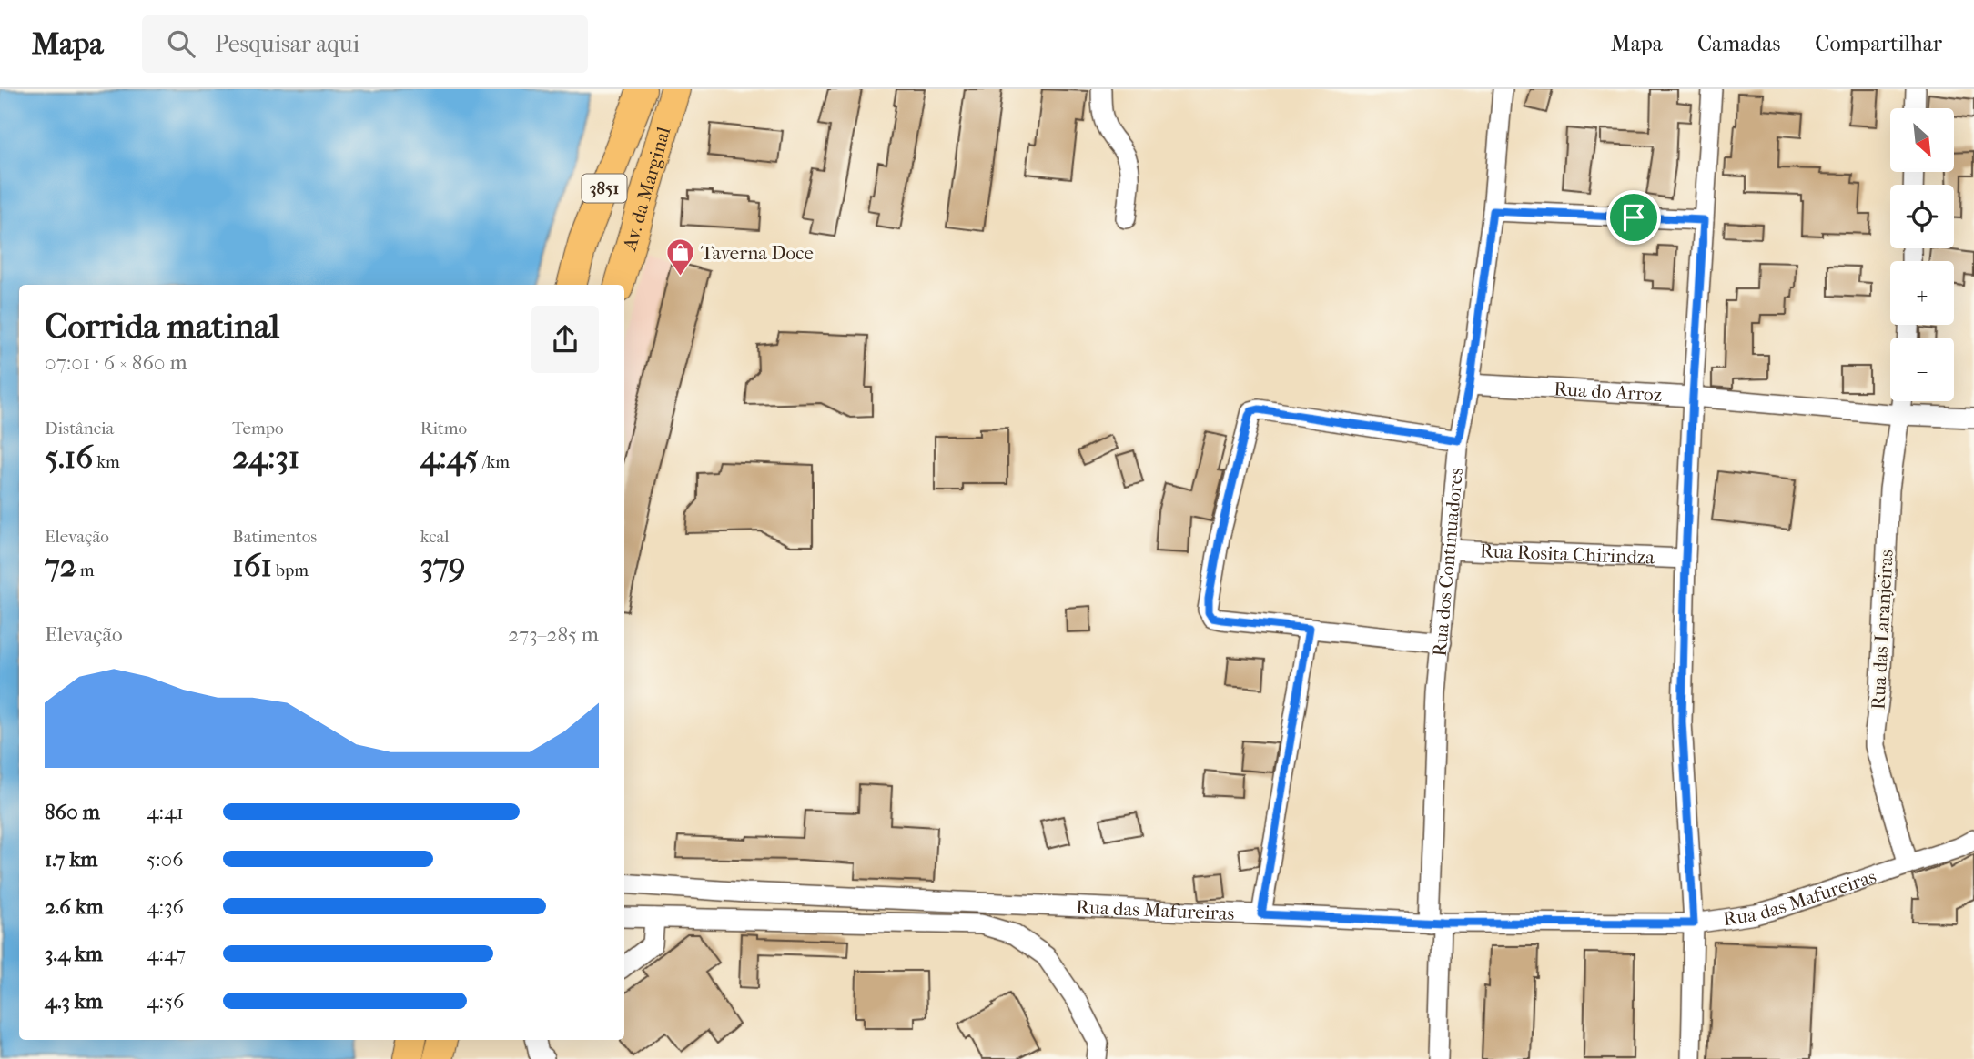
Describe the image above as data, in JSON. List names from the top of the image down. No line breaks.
{"streets":{"main road":["3851","Av. da Marginal"],"street":["Rua do Arroz","Rua Rosita Chirindza","Rua dos Continuadores","Rua das Laranjeiras","Rua das Mafureiras"]},"crossings":[["Rua do Arroz","Rua dos Continuadores"],["Rua do Arroz","Rua das Laranjeiras"],["Rua Rosita Chirindza","Rua dos Continuadores"],["Rua dos Continuadores","Rua das Mafureiras"],["Rua das Laranjeiras","Rua das Mafureiras"]],"places":{"shop":["Taverna Doce"]},"north":"bottom right","page":{"header":"Mapa","search":"Pesquisar aqui","nav":["Mapa","Camadas","Compartilhar"],"map_buttons":["+","−"],"heading":["Corrida matinal","07:01 · 6 × 860 m"],"stats":[["Distância","5.16 km"],["Tempo","24:31"],["Ritmo","4:45 /km"],["Elevação","72 m"],["Batimentos","161 bpm"],["kcal","379"]],"chart":["Elevação","273–285 m"],"list":[{"name":"860 m","note":"4:41"},{"name":"1.7 km","note":"5:06"},{"name":"2.6 km","note":"4:36"},{"name":"3.4 km","note":"4:47"},{"name":"4.3 km","note":"4:56"}]}}
